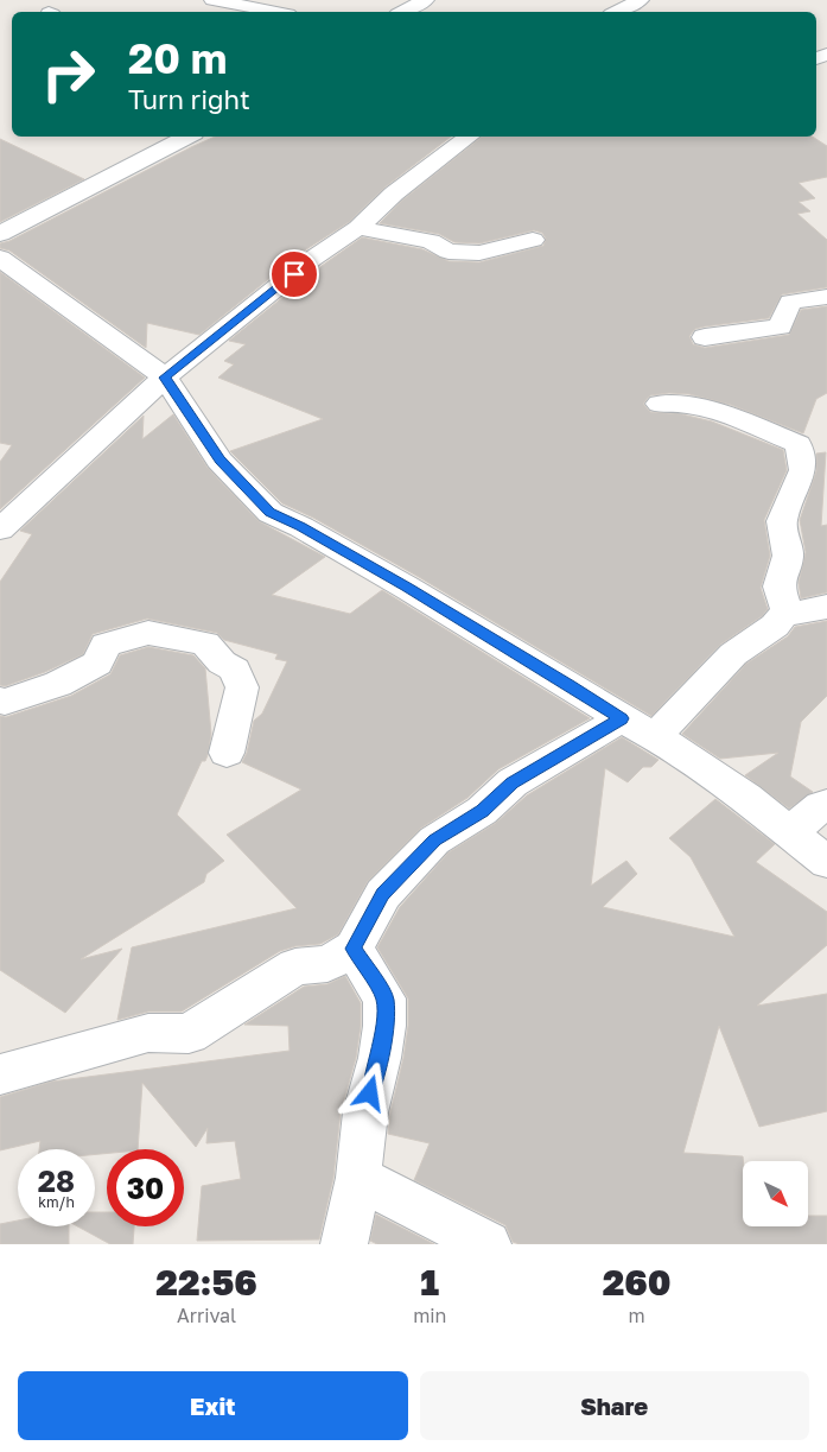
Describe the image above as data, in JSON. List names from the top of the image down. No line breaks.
{"north":"bottom right","page":{"turn":["20 m","Turn right"],"speed":"28 km/h","limit":"30","eta":["22:56","Arrival","1","min","260","m"],"buttons":["Exit","Share"]}}
